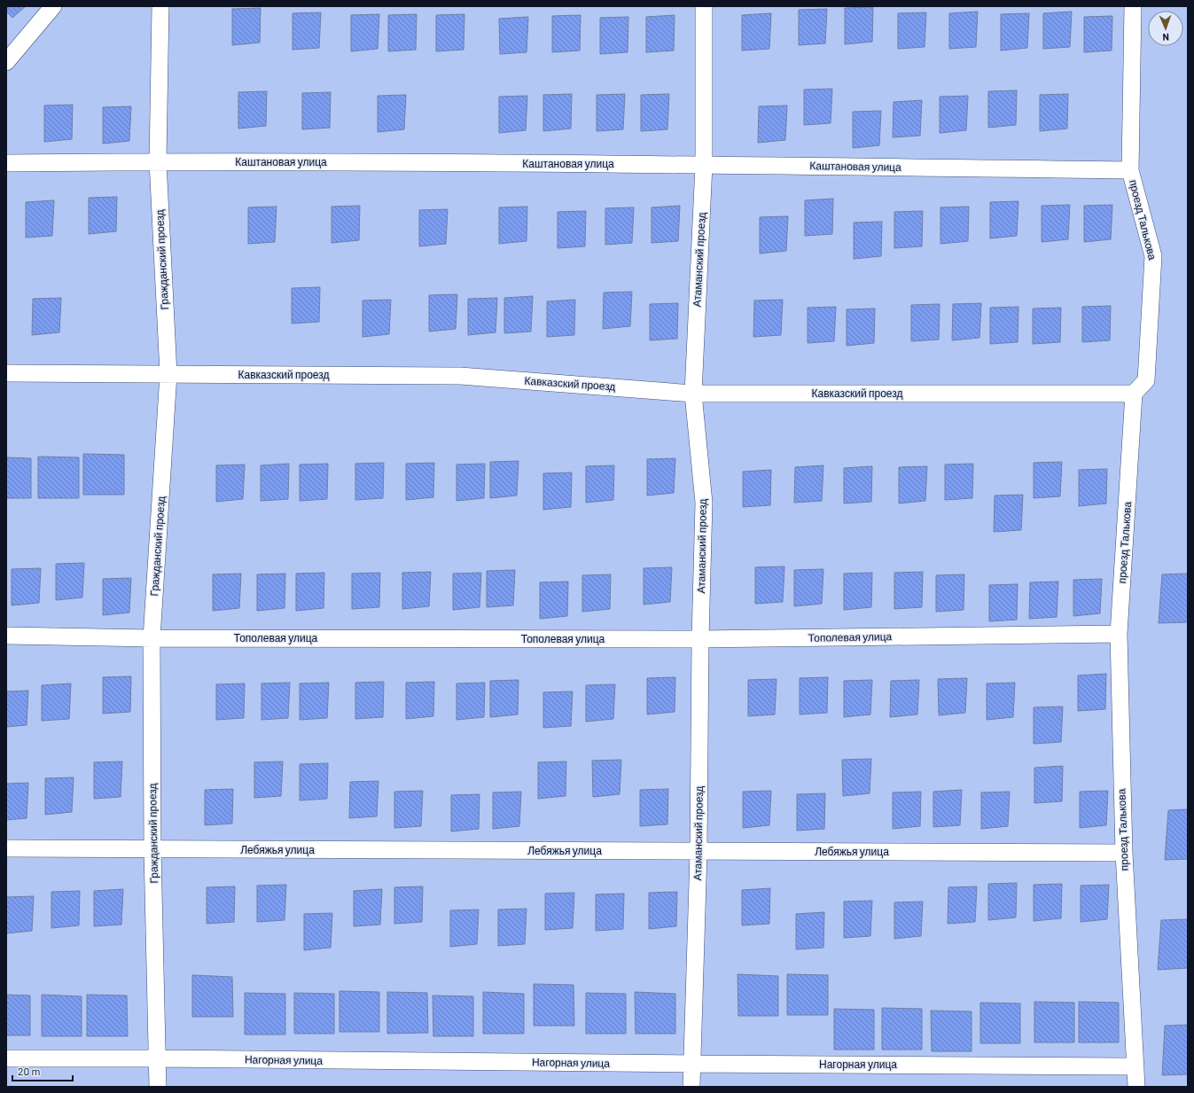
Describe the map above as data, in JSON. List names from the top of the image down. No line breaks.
{"streets":{"street":["Каштановая улица","проезд Талькова","Гражданский проезд","Атаманский проезд","Кавказский проезд","Тополевая улица","Лебяжья улица","Нагорная улица"]},"crossings":[["Каштановая улица","проезд Талькова"],["Каштановая улица","Гражданский проезд"],["Каштановая улица","Атаманский проезд"],["проезд Талькова","Кавказский проезд"],["проезд Талькова","Тополевая улица"],["проезд Талькова","Лебяжья улица"],["проезд Талькова","Нагорная улица"],["Гражданский проезд","Кавказский проезд"],["Гражданский проезд","Тополевая улица"],["Гражданский проезд","Лебяжья улица"],["Гражданский проезд","Нагорная улица"],["Атаманский проезд","Кавказский проезд"],["Атаманский проезд","Тополевая улица"],["Атаманский проезд","Лебяжья улица"],["Атаманский проезд","Нагорная улица"]],"scale_bar":"20 m","north":"bottom"}
